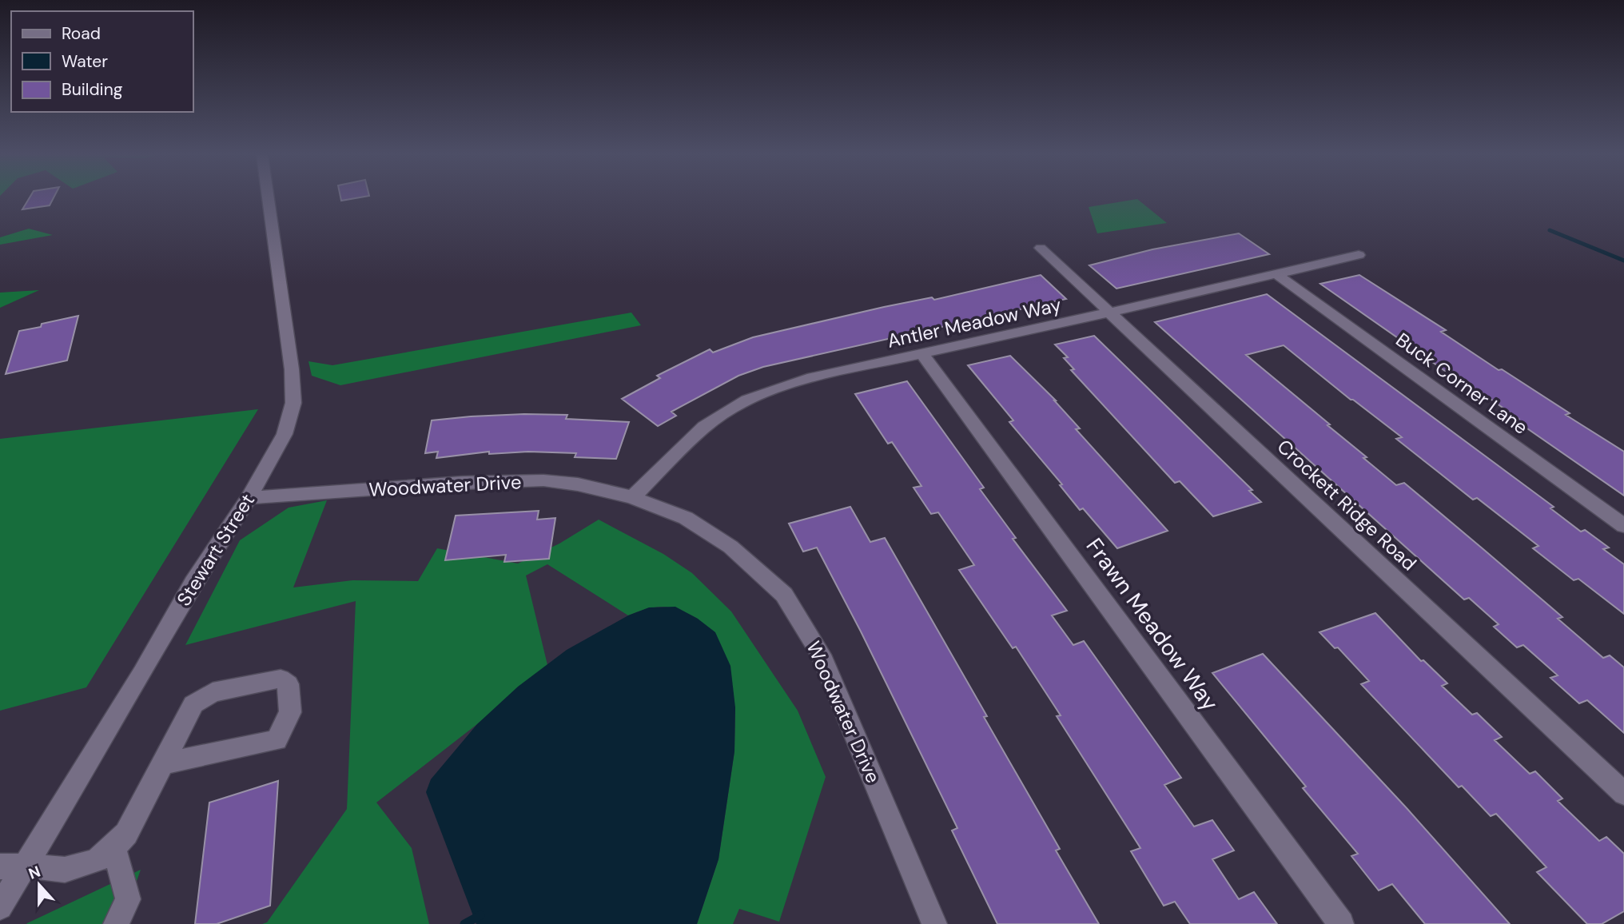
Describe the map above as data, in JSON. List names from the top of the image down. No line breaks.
{"streets":{"street":["Antler Meadow Way","Buck Corner Lane","Woodwater Drive","Crockett Ridge Road","Stewart Street","Frawn Meadow Way"]},"crossings":[["Antler Meadow Way","Buck Corner Lane"],["Antler Meadow Way","Woodwater Drive"],["Antler Meadow Way","Crockett Ridge Road"],["Antler Meadow Way","Frawn Meadow Way"],["Woodwater Drive","Stewart Street"]],"legend":["Road","Water","Building"],"north":"top"}
